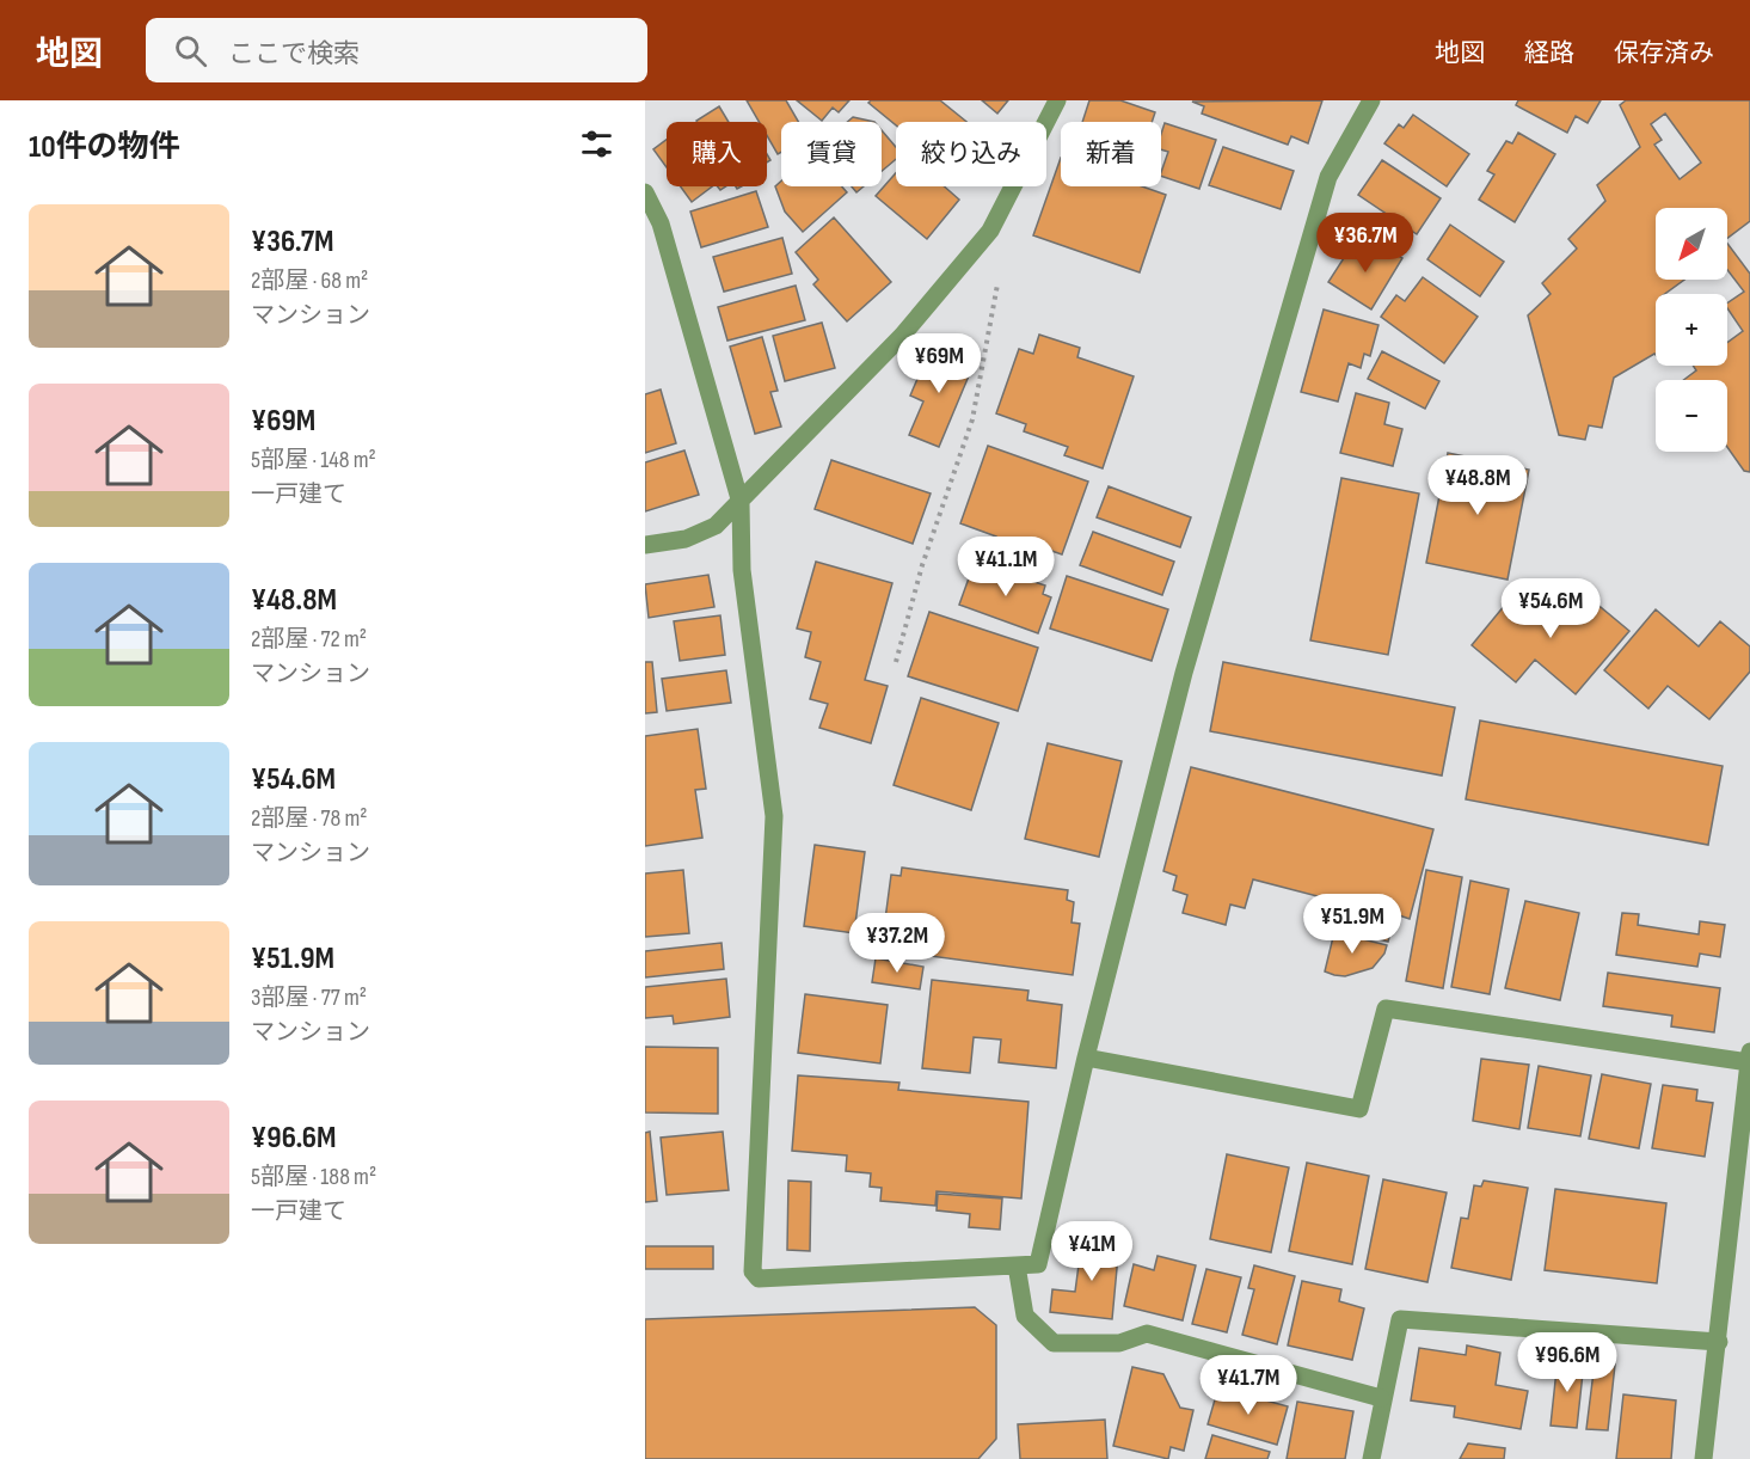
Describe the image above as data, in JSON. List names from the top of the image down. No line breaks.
{"north":"bottom left","page":{"header":"地図","search":"ここで検索","nav":["地図","経路","保存済み"],"heading":"10件の物件","chip":["購入","賃貸","絞り込み","新着"],"list":[{"name":"¥36.7M","note":"2部屋 · 68 m² · マンション"},{"name":"¥69M","note":"5部屋 · 148 m² · 一戸建て"},{"name":"¥48.8M","note":"2部屋 · 72 m² · マンション"},{"name":"¥54.6M","note":"2部屋 · 78 m² · マンション"},{"name":"¥51.9M","note":"3部屋 · 77 m² · マンション"},{"name":"¥96.6M","note":"5部屋 · 188 m² · 一戸建て"}],"map_buttons":["+","−"],"price":["¥36.7M","¥69M","¥48.8M","¥41.1M","¥54.6M","¥51.9M","¥37.2M","¥41M","¥96.6M","¥41.7M"]}}
